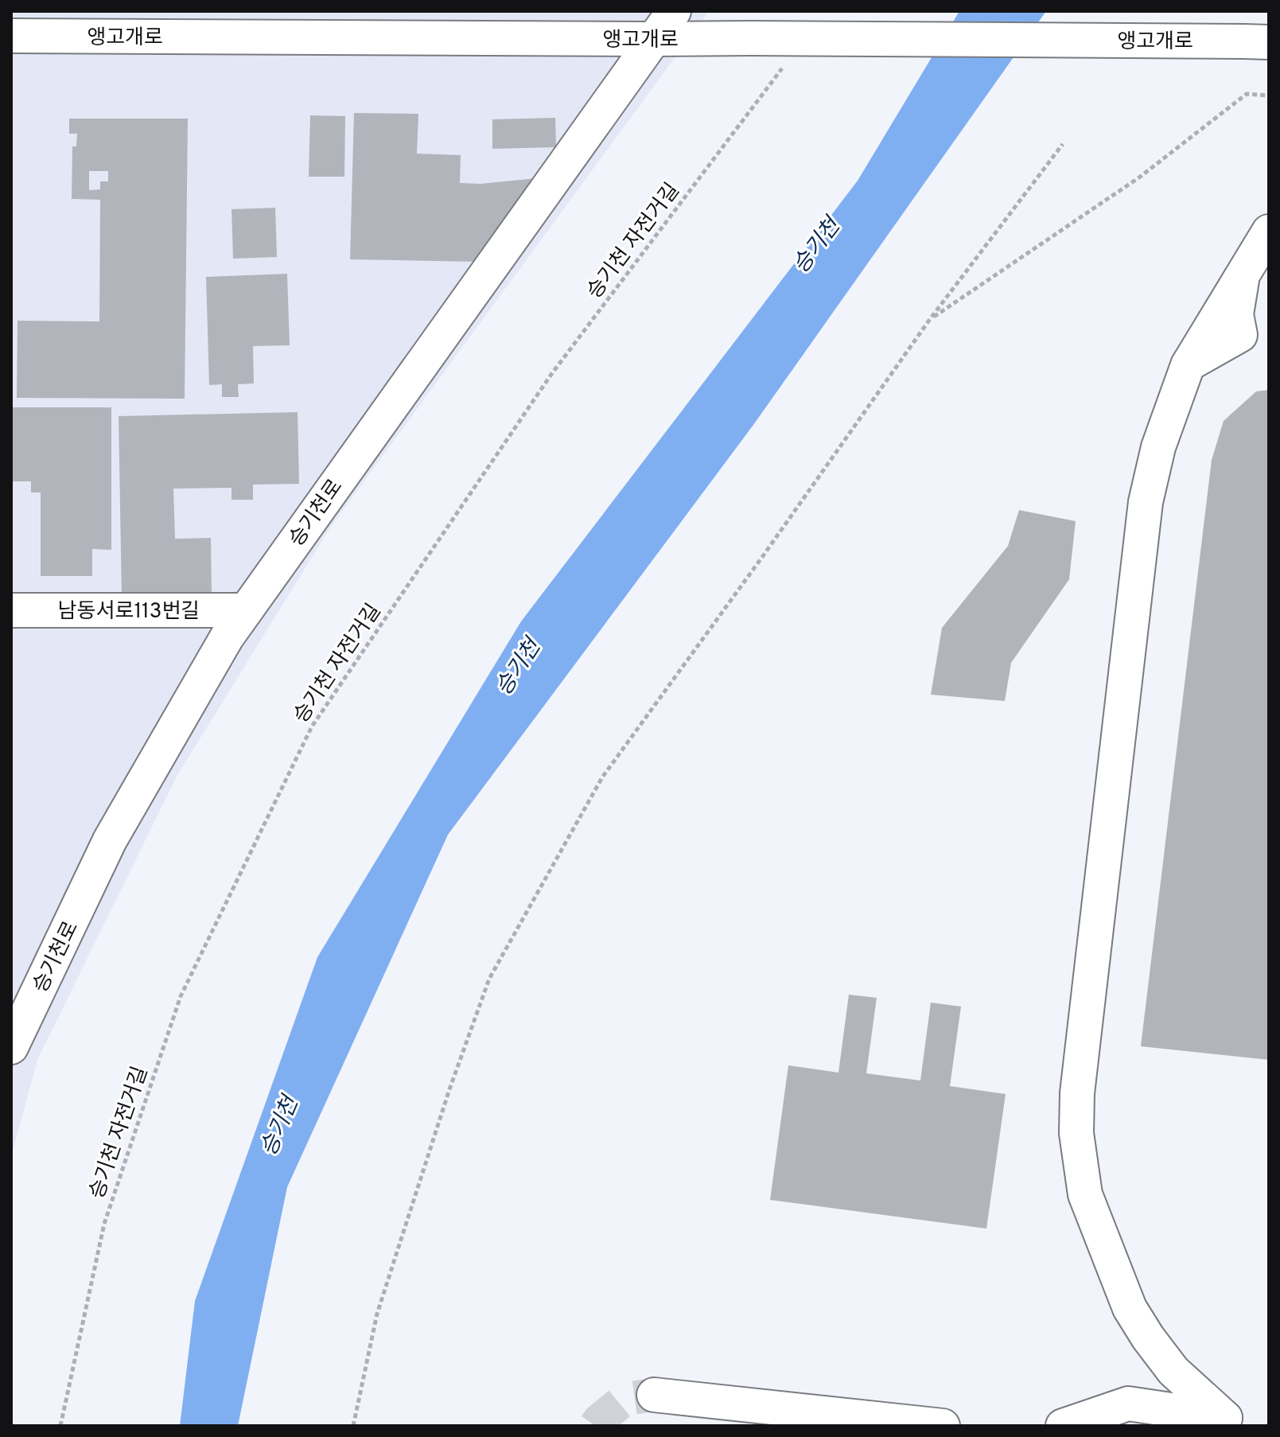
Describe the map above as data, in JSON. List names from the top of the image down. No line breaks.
{"streets":{"street":["앵고개로","승기천로","남동서로113번길"],"path":["승기천 자전거길"]},"crossings":[["앵고개로","승기천로"],["승기천로","남동서로113번길"]],"water":["승기천"]}
